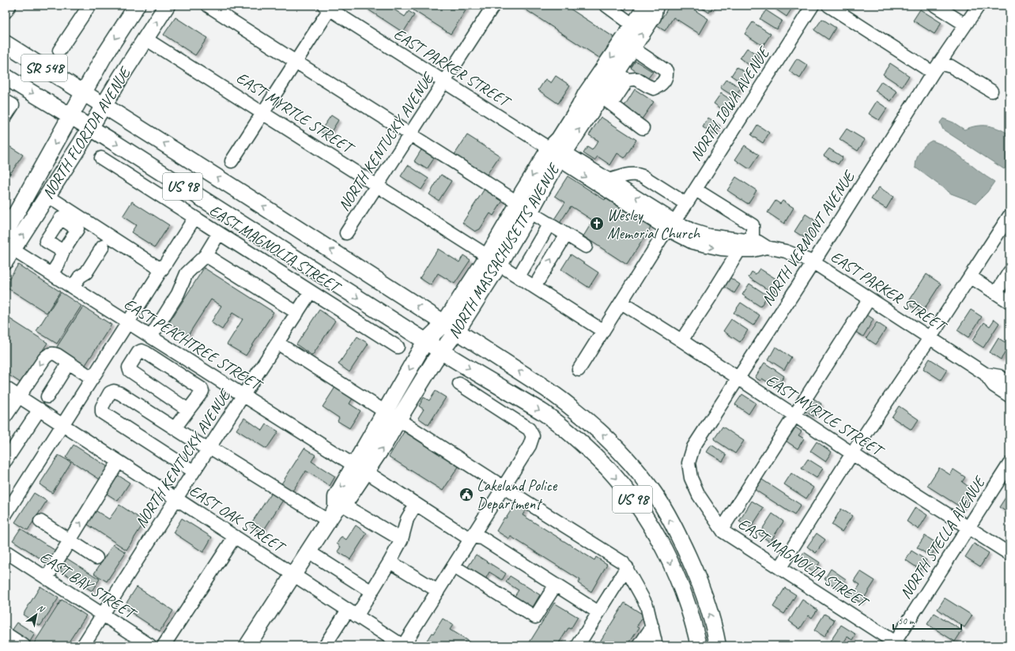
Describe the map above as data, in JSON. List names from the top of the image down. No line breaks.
{"streets":{"main road":["SR 548","NORTH FLORIDA AVENUE","US 98","NORTH MASSACHUSETTS AVENUE"],"street":["EAST PARKER STREET","NORTH IOWA AVENUE","EAST MYRTLE STREET","NORTH KENTUCKY AVENUE","NORTH VERMONT AVENUE","EAST MAGNOLIA STREET","EAST PEACHTREE STREET","EAST OAK STREET","NORTH STELLA AVENUE","EAST BAY STREET"]},"crossings":[["EAST PARKER STREET","NORTH IOWA AVENUE"],["EAST PARKER STREET","NORTH KENTUCKY AVENUE"],["EAST PARKER STREET","NORTH VERMONT AVENUE"],["EAST PARKER STREET","NORTH MASSACHUSETTS AVENUE"],["SR 548","NORTH FLORIDA AVENUE"],["SR 548","US 98"],["NORTH IOWA AVENUE","EAST MYRTLE STREET"],["EAST MYRTLE STREET","NORTH FLORIDA AVENUE"],["EAST MYRTLE STREET","NORTH KENTUCKY AVENUE"],["EAST MYRTLE STREET","NORTH VERMONT AVENUE"],["EAST MYRTLE STREET","NORTH MASSACHUSETTS AVENUE"],["EAST MYRTLE STREET","NORTH STELLA AVENUE"],["NORTH FLORIDA AVENUE","US 98"],["NORTH FLORIDA AVENUE","EAST PEACHTREE STREET"],["NORTH KENTUCKY AVENUE","EAST MAGNOLIA STREET"],["NORTH KENTUCKY AVENUE","EAST PEACHTREE STREET"],["NORTH KENTUCKY AVENUE","EAST OAK STREET"],["NORTH KENTUCKY AVENUE","EAST BAY STREET"],["US 98","NORTH MASSACHUSETTS AVENUE"],["NORTH VERMONT AVENUE","EAST MAGNOLIA STREET"],["EAST MAGNOLIA STREET","NORTH STELLA AVENUE"],["NORTH MASSACHUSETTS AVENUE","EAST PEACHTREE STREET"],["NORTH MASSACHUSETTS AVENUE","EAST OAK STREET"]],"places":{"church":["Wesley Memorial Church"],"public building":["Lakeland Police Department"]},"scale_bar":"50 m","north":"top right"}
